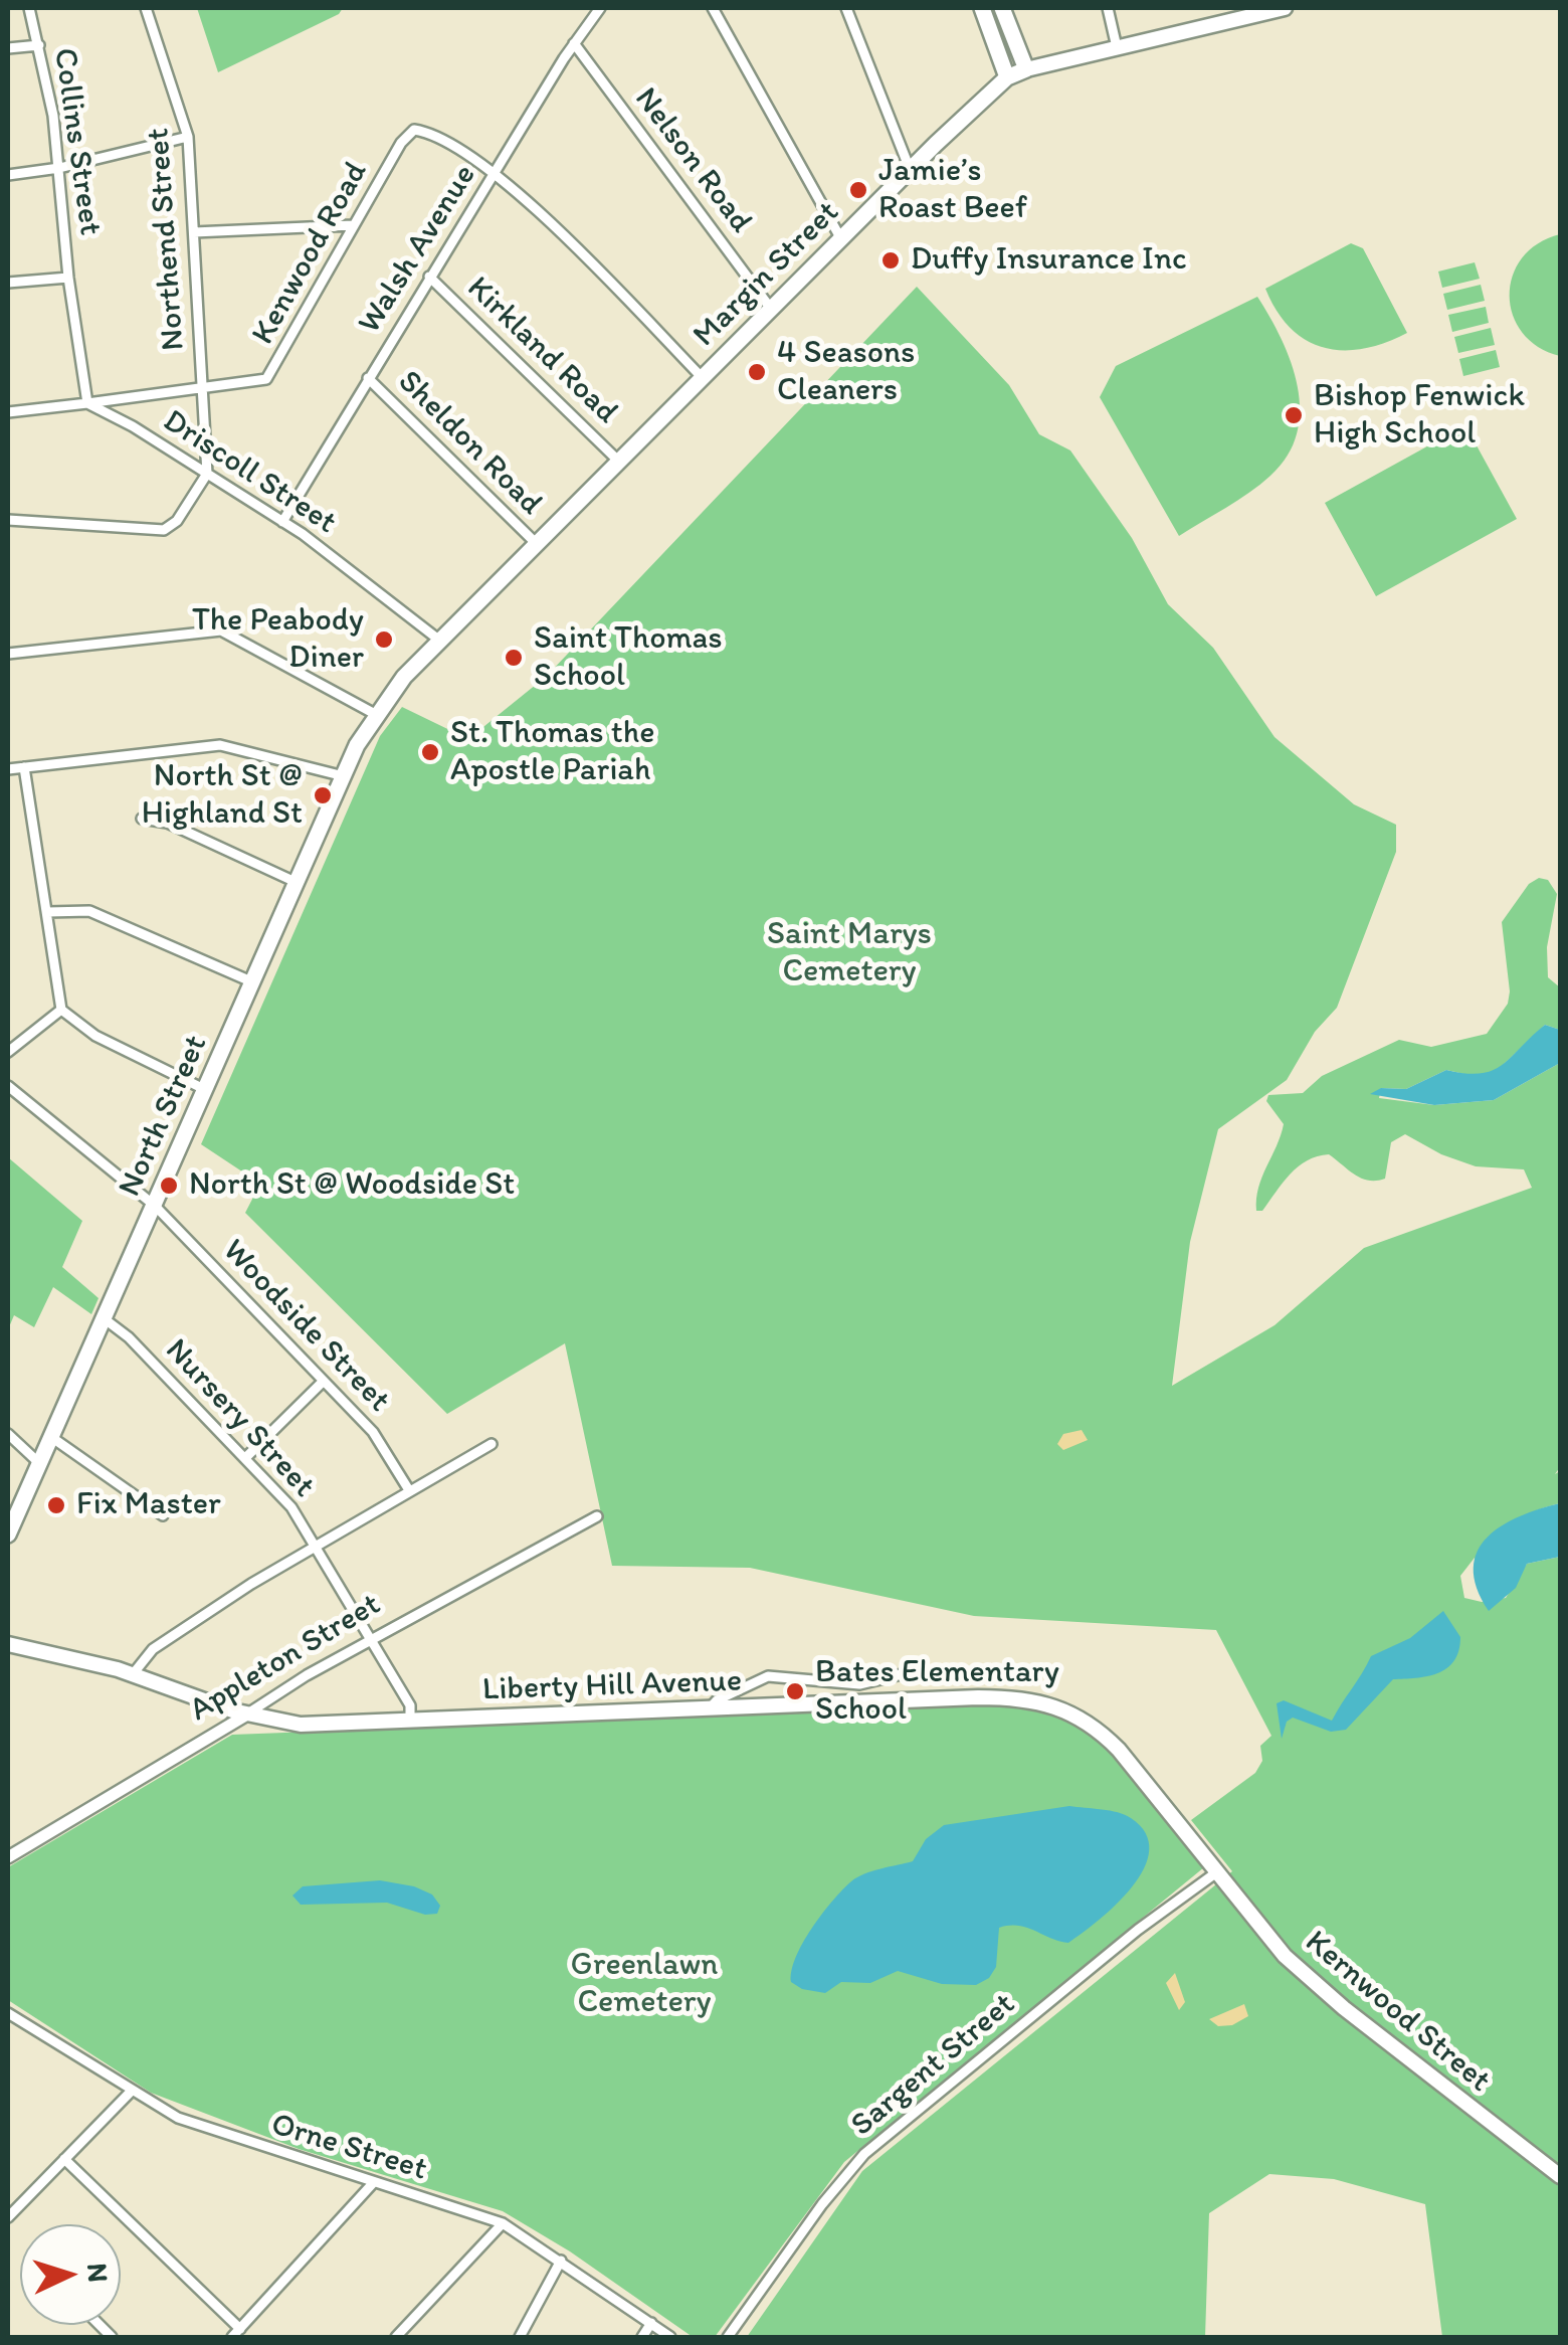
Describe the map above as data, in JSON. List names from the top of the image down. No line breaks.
{"streets":{"highway":["Margin Street","North Street"],"main road":["Liberty Hill Avenue","Kernwood Street"],"street":["Collins Street","Nelson Road","Northend Street","Walsh Avenue","Kenwood Road","Kirkland Road","Sheldon Road","Driscoll Street","Woodside Street","Nursery Street","Appleton Street","Sargent Street","Orne Street"]},"crossings":[["Collins Street","Kenwood Road"],["Collins Street","Driscoll Street"],["Nelson Road","Walsh Avenue"],["Nelson Road","Margin Street"],["Northend Street","Kenwood Road"],["Northend Street","Driscoll Street"],["Walsh Avenue","Kenwood Road"],["Walsh Avenue","Kirkland Road"],["Walsh Avenue","Sheldon Road"],["Walsh Avenue","Driscoll Street"],["Kenwood Road","Driscoll Street"],["Margin Street","Kirkland Road"],["Margin Street","Sheldon Road"],["Margin Street","Driscoll Street"],["Margin Street","North Street"],["North Street","Woodside Street"],["North Street","Nursery Street"],["Nursery Street","Appleton Street"],["Nursery Street","Liberty Hill Avenue"],["Appleton Street","Liberty Hill Avenue"],["Liberty Hill Avenue","Kernwood Street"],["Liberty Hill Avenue","Sargent Street"],["Kernwood Street","Sargent Street"]],"parks":["Saint Marys Cemetery","Greenlawn Cemetery"],"places":["Jamie’s Roast Beef","Duffy Insurance Inc","4 Seasons Cleaners","Bishop Fenwick High School","The Peabody Diner","Saint Thomas School","St. Thomas the Apostle Pariah","North St @ Highland St","North St @ Woodside St","Fix Master","Bates Elementary School"],"north":"right"}
